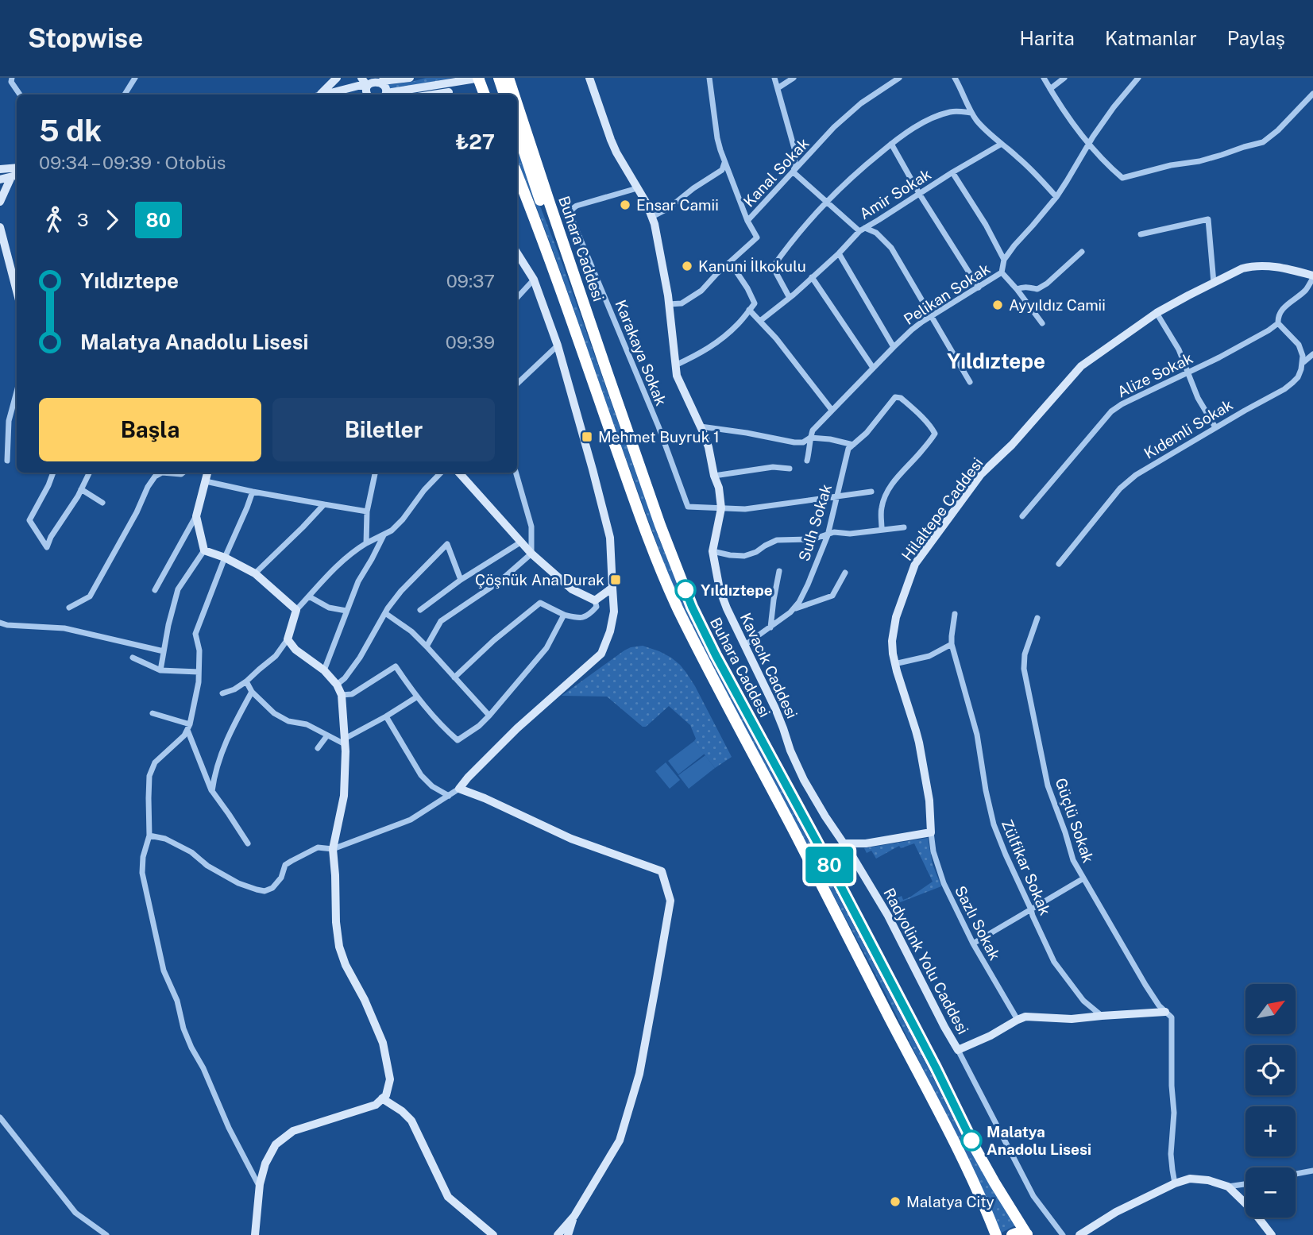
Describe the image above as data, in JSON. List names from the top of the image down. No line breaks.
{"streets":{"highway":["Buhara Caddesi"],"street":["Kanal Sokak","Amir Sokak","Pelikan Sokak","Karakaya Sokak","Alize Sokak","Kıdemli Sokak","Hilaltepe Caddesi","Sulh Sokak","Kavacık Caddesi","Güçlü Sokak","Zülfikar Sokak","Sazlı Sokak","Radyolink Yolu Caddesi"]},"crossings":[["Kanal Sokak","Kavacık Caddesi"],["Karakaya Sokak","Kavacık Caddesi"],["Alize Sokak","Hilaltepe Caddesi"],["Hilaltepe Caddesi","Sazlı Sokak"],["Sulh Sokak","Kavacık Caddesi"],["Kavacık Caddesi","Radyolink Yolu Caddesi"],["Güçlü Sokak","Radyolink Yolu Caddesi"],["Zülfikar Sokak","Radyolink Yolu Caddesi"],["Sazlı Sokak","Radyolink Yolu Caddesi"]],"districts":["Yıldıztepe"],"places":{"other":["Ensar Camii","Kanuni İlkokulu","Ayyıldız Camii","Yıldıztepe","Malatya Anadolu Lisesi","Malatya City"],"transit":["Mehmet Buyruk 1","Çöşnük Ana Durak"]},"lines":["bus line 80"],"north":"top right","page":{"header":"Stopwise","nav":["Harita","Katmanlar","Paylaş"],"on_map":"80","heading":["5 dk","09:34 – 09:39 · Otobüs","₺27"],"legs":["3","80"],"list":[{"name":"Yıldıztepe","value":"09:37"},{"name":"Malatya Anadolu Lisesi","value":"09:39"}],"buttons":["Başla","Biletler"],"map_buttons":["+","−"]}}
